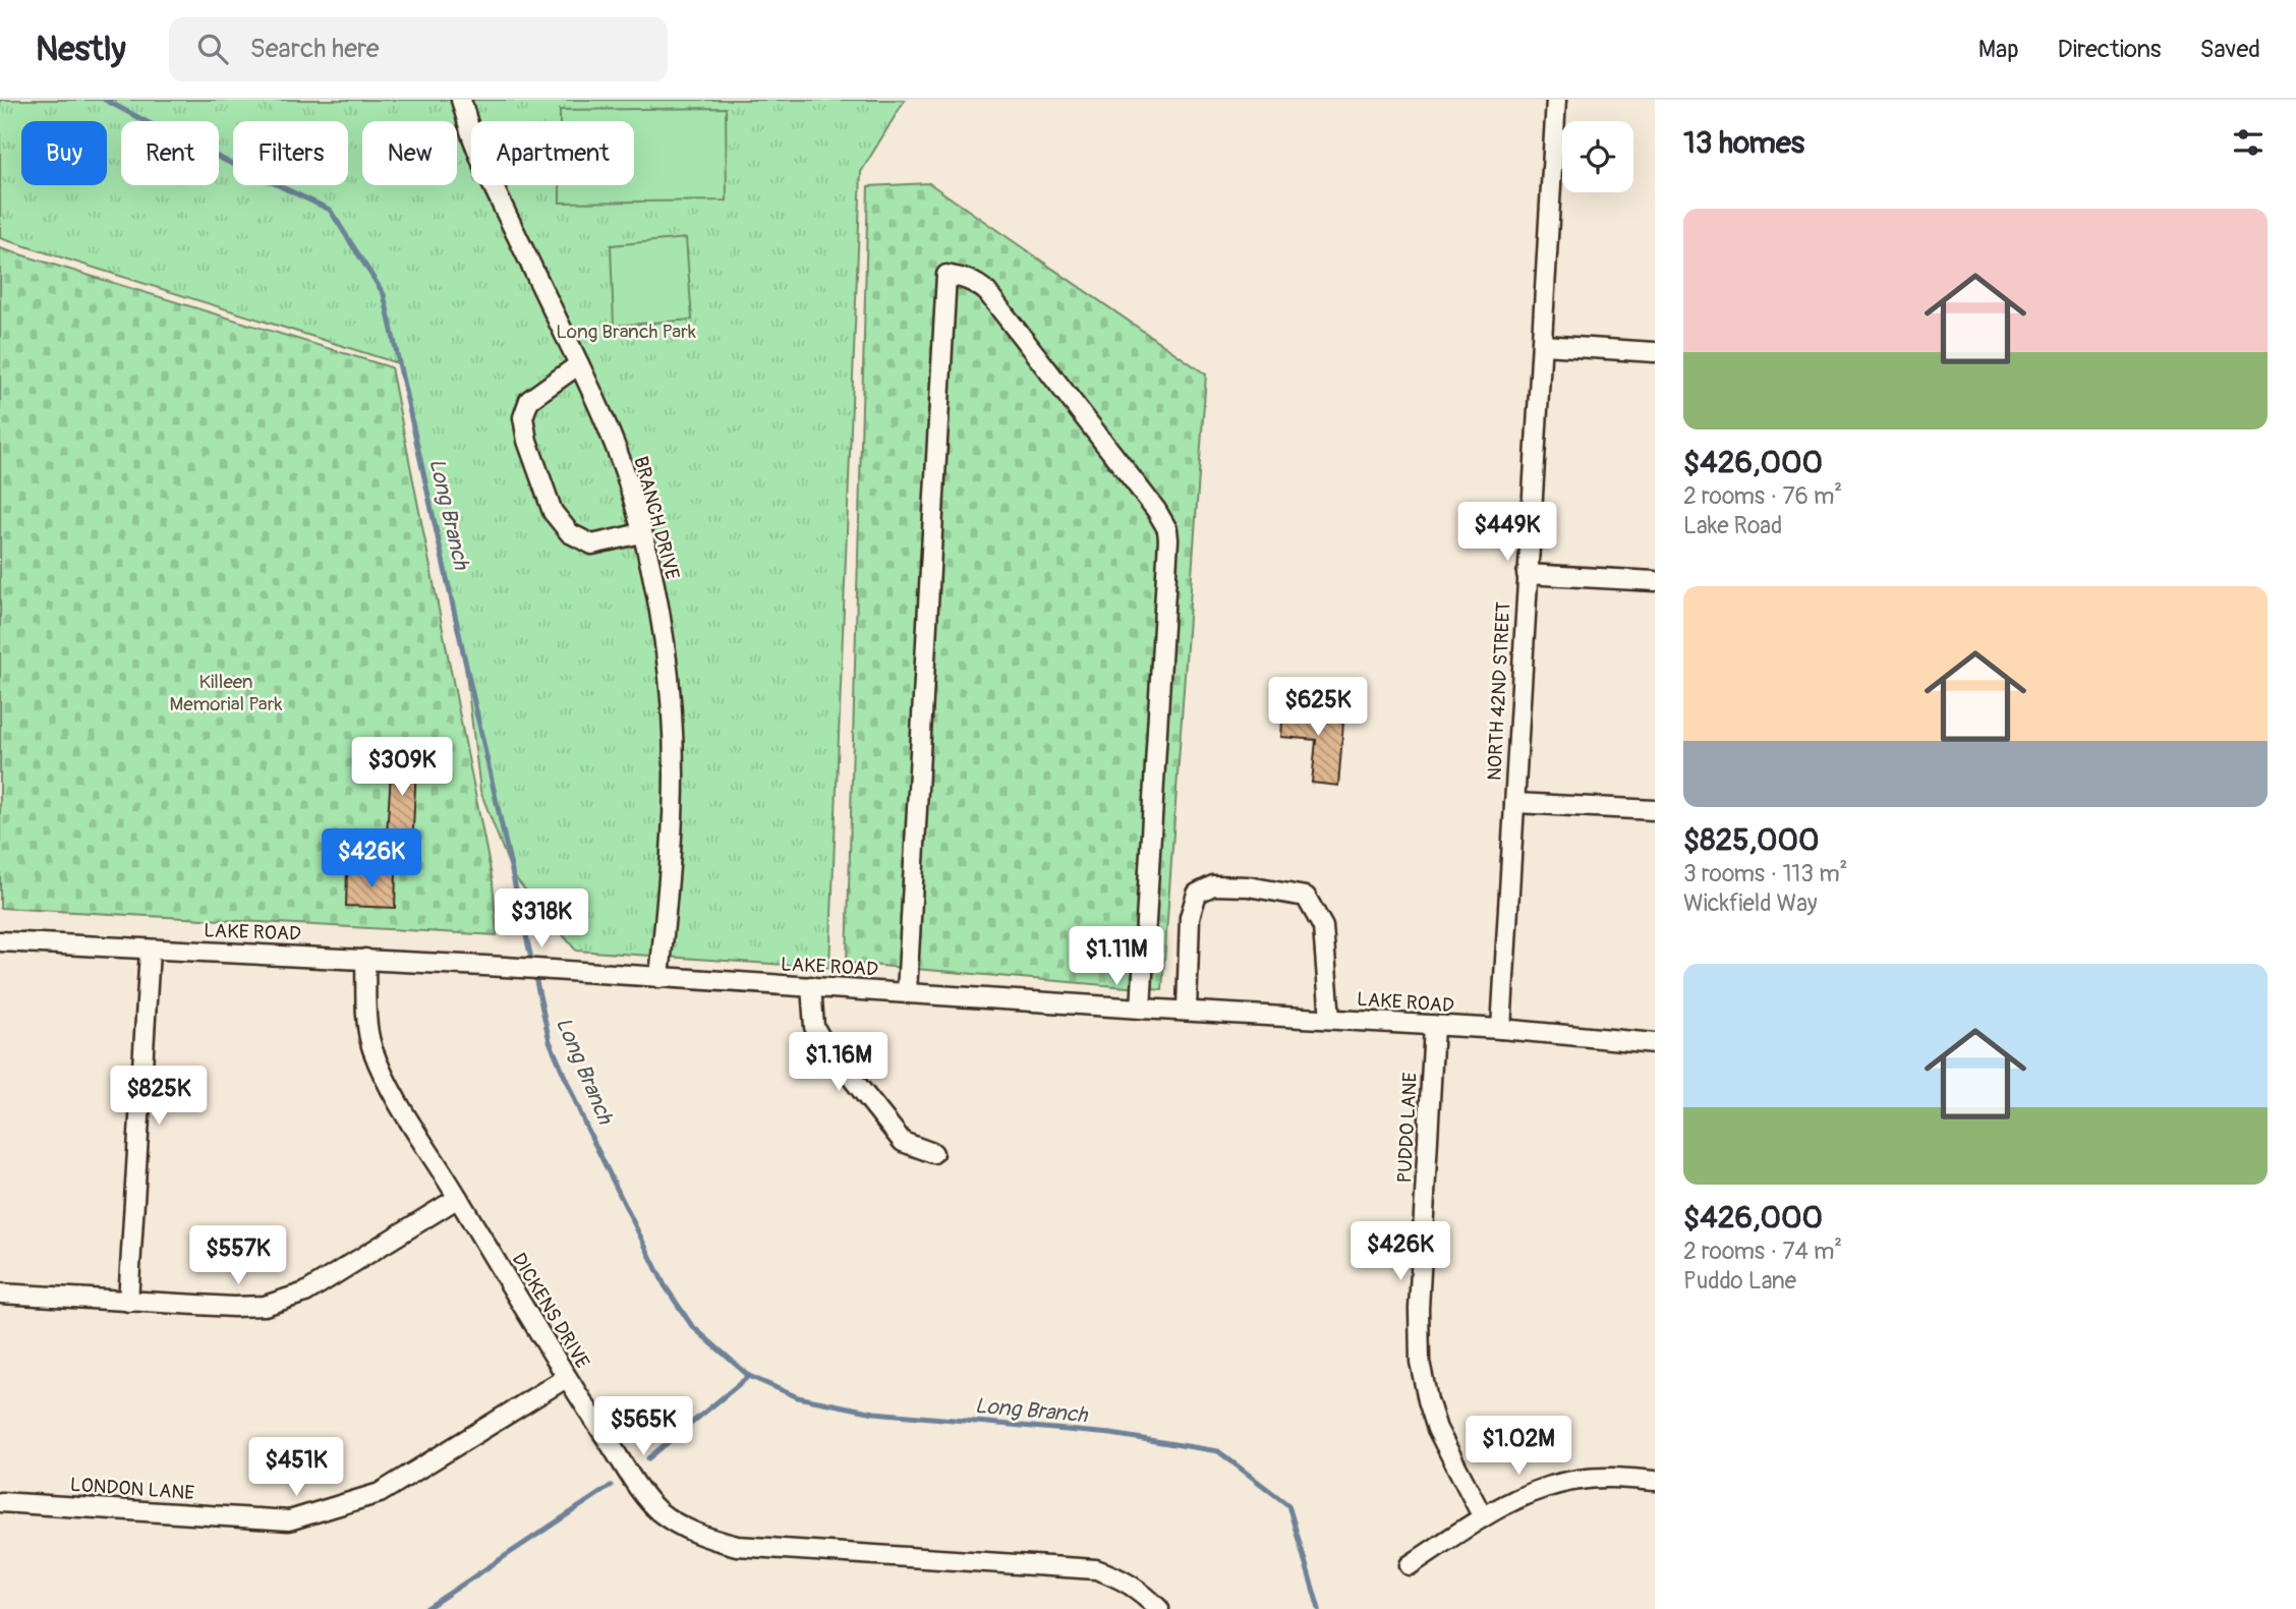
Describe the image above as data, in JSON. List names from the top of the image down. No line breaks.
{"streets":{"street":["BRANCH DRIVE","NORTH 42ND STREET","LAKE ROAD","PUDDO LANE","DICKENS DRIVE","LONDON LANE"]},"crossings":[["BRANCH DRIVE","LAKE ROAD"],["NORTH 42ND STREET","LAKE ROAD"],["LAKE ROAD","PUDDO LANE"],["LAKE ROAD","DICKENS DRIVE"],["DICKENS DRIVE","LONDON LANE"]],"water":["Long Branch"],"parks":["Long Branch Park","Killeen Memorial Park"],"page":{"header":"Nestly","search":"Search here","nav":["Map","Directions","Saved"],"heading":"13 homes","chip":["Buy","Rent","Filters","New","Apartment"],"list":[{"name":"$426,000","note":"2 rooms · 76 m² · Lake Road"},{"name":"$825,000","note":"3 rooms · 113 m² · Wickfield Way"},{"name":"$426,000","note":"2 rooms · 74 m² · Puddo Lane"}],"price":["$449K","$625K","$309K","$426K","$318K","$1.11M","$1.16M","$825K","$426K","$557K","$565K","$1.02M","$451K"]}}
